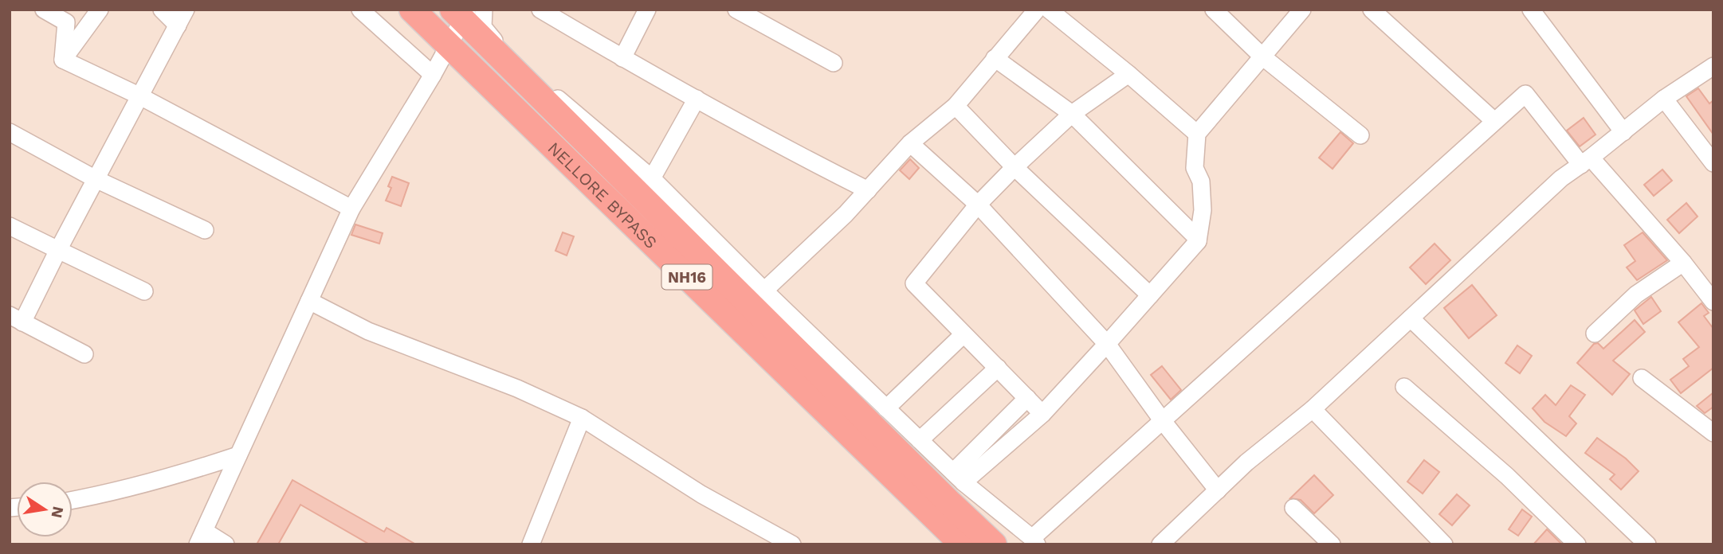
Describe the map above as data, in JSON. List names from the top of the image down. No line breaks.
{"streets":{"highway":["NELLORE BYPASS","NH16"]},"north":"right"}
